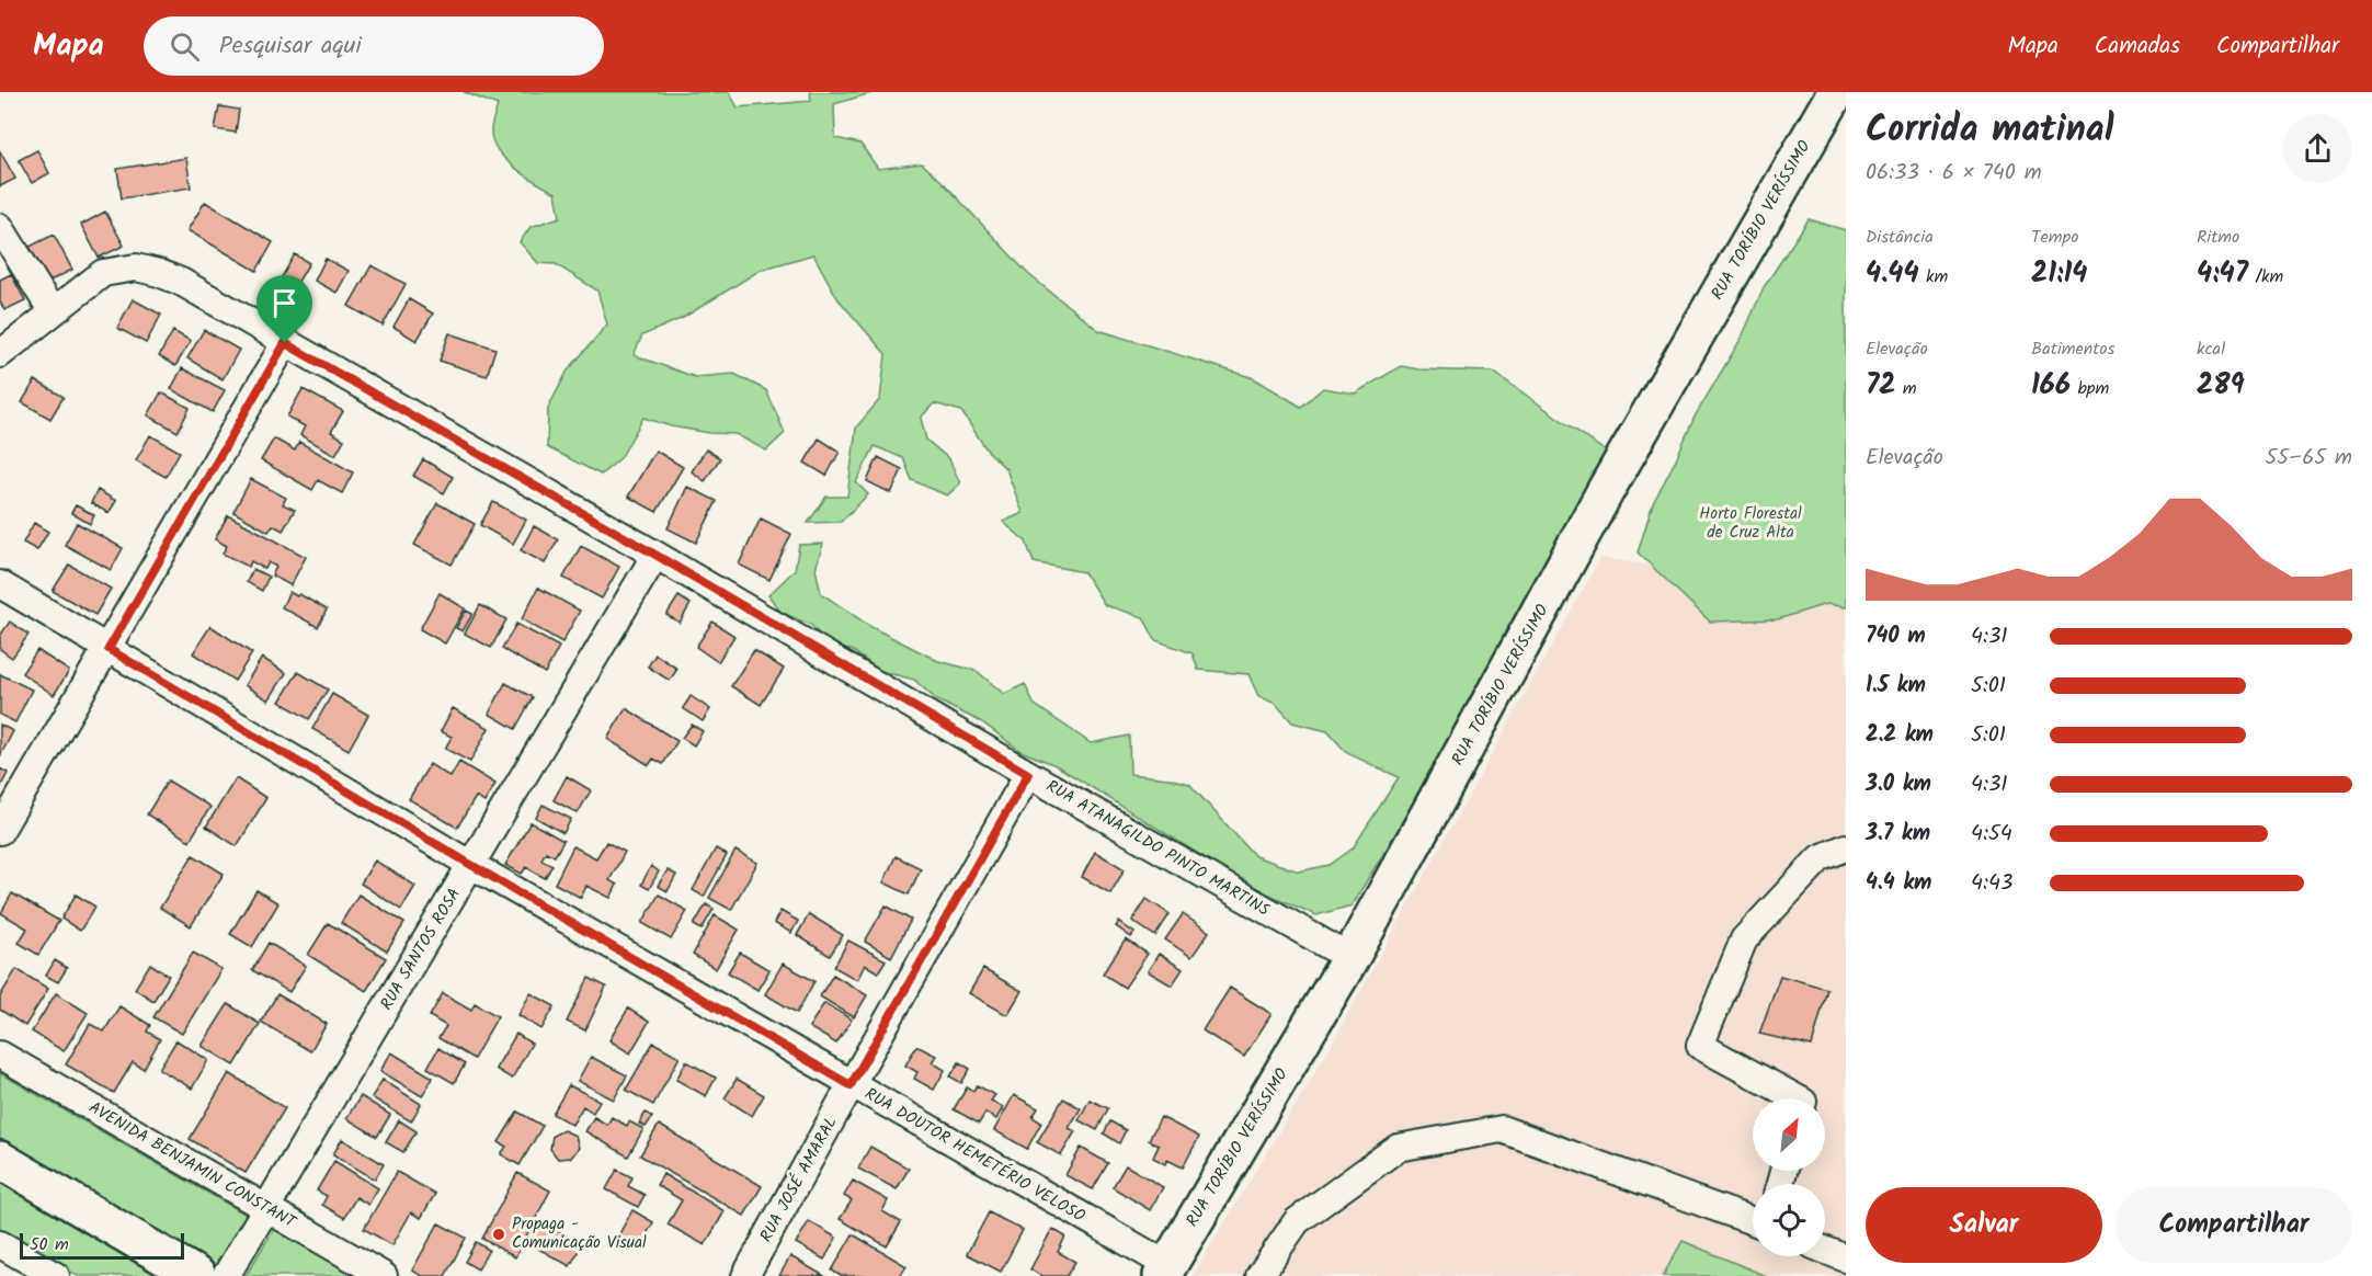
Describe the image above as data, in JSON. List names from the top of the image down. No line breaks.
{"streets":{"street":["RUA TORÍBIO VERÍSSIMO","RUA ATANAGILDO PINTO MARTINS","RUA SANTOS ROSA","RUA DOUTOR HEMETÉRIO VELOSO","AVENIDA BENJAMIN CONSTANT","RUA JOSÉ AMARAL"]},"crossings":[["RUA TORÍBIO VERÍSSIMO","RUA ATANAGILDO PINTO MARTINS"],["RUA TORÍBIO VERÍSSIMO","RUA DOUTOR HEMETÉRIO VELOSO"],["RUA ATANAGILDO PINTO MARTINS","RUA SANTOS ROSA"],["RUA ATANAGILDO PINTO MARTINS","RUA JOSÉ AMARAL"],["RUA SANTOS ROSA","RUA DOUTOR HEMETÉRIO VELOSO"],["RUA SANTOS ROSA","AVENIDA BENJAMIN CONSTANT"],["RUA DOUTOR HEMETÉRIO VELOSO","RUA JOSÉ AMARAL"]],"parks":["Horto Florestal de Cruz Alta"],"places":["Propaga - Comunicação Visual"],"scale_bar":"50 m","north":"top right","page":{"header":"Mapa","search":"Pesquisar aqui","nav":["Mapa","Camadas","Compartilhar"],"heading":["Corrida matinal","06:33 · 6 × 740 m"],"stats":[["Distância","4.44 km"],["Tempo","21:14"],["Ritmo","4:47 /km"],["Elevação","72 m"],["Batimentos","166 bpm"],["kcal","289"]],"chart":["Elevação","55–65 m"],"list":[{"name":"740 m","note":"4:31"},{"name":"1.5 km","note":"5:01"},{"name":"2.2 km","note":"5:01"},{"name":"3.0 km","note":"4:31"},{"name":"3.7 km","note":"4:54"},{"name":"4.4 km","note":"4:43"}],"buttons":["Salvar","Compartilhar"],"scale":"50 m"}}
